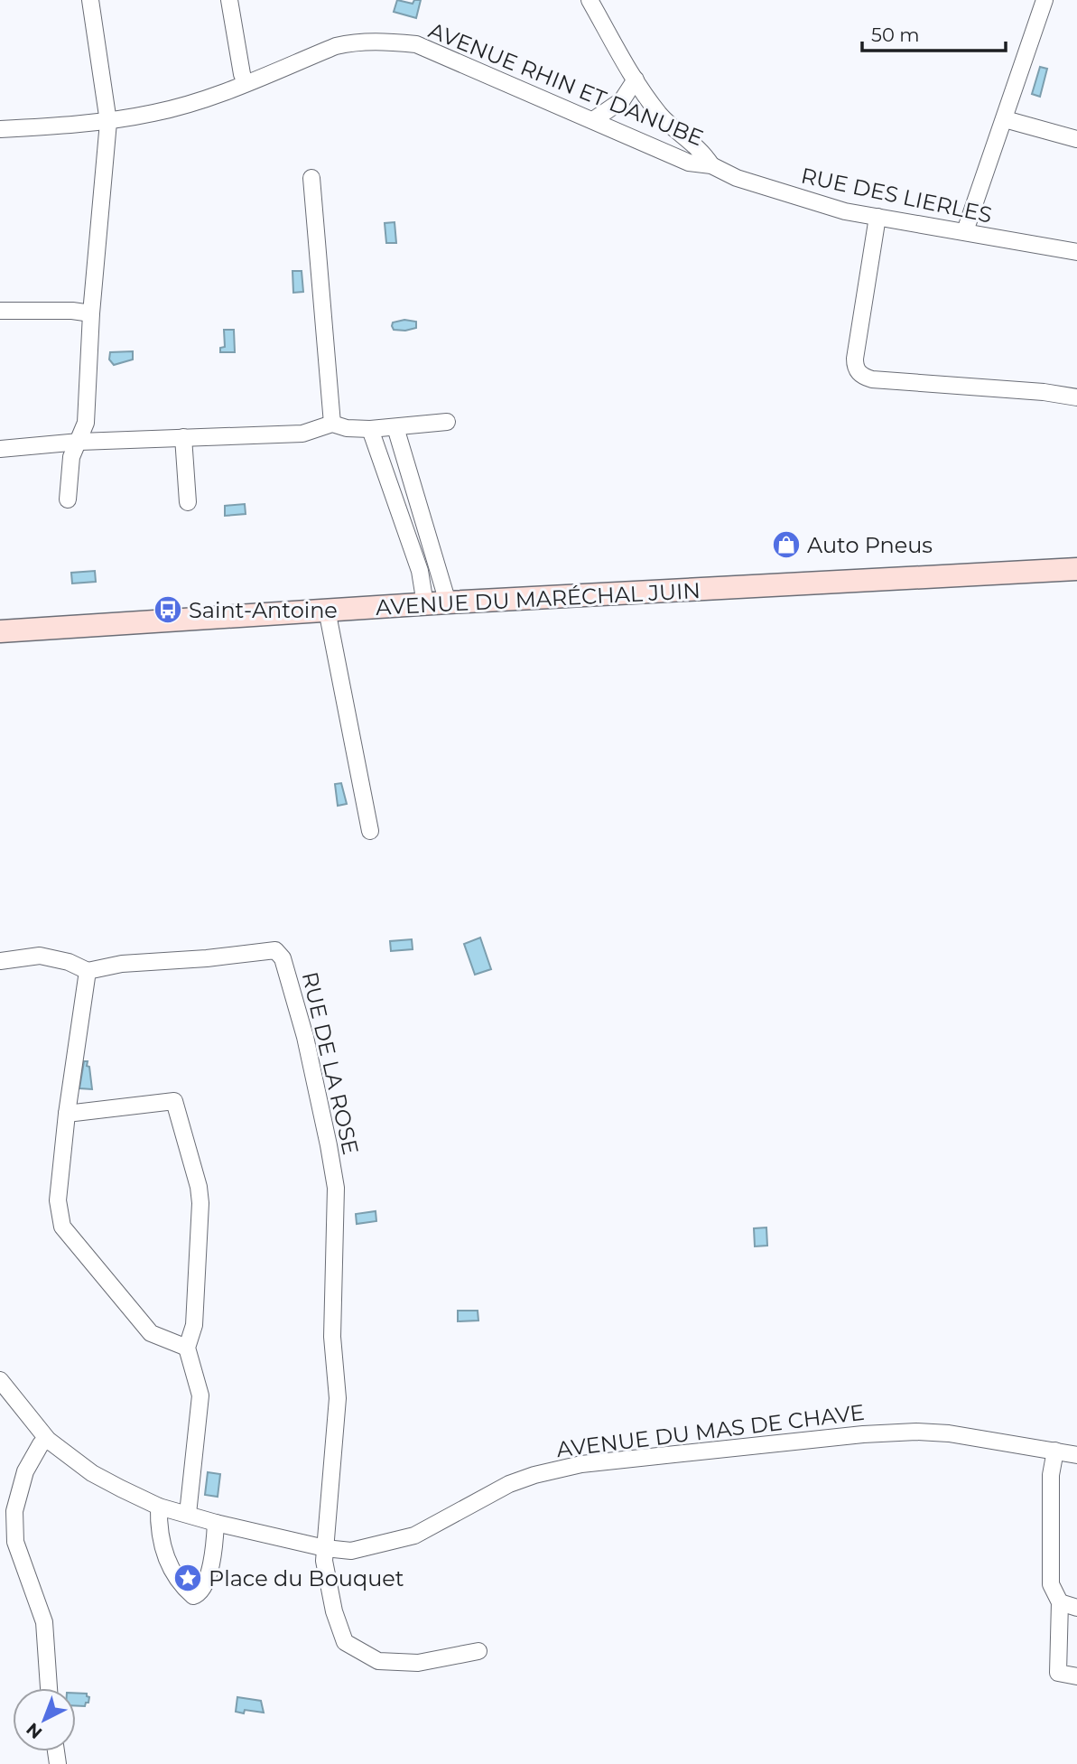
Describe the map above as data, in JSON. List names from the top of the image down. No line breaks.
{"streets":{"main road":["AVENUE DU MARÉCHAL JUIN"],"street":["AVENUE RHIN ET DANUBE","RUE DES LIERLES","RUE DE LA ROSE","AVENUE DU MAS DE CHAVE"]},"crossings":[["AVENUE RHIN ET DANUBE","RUE DES LIERLES"],["RUE DE LA ROSE","AVENUE DU MAS DE CHAVE"]],"places":{"shop":["Auto Pneus"],"bus stop":["Saint-Antoine"],"place":["Place du Bouquet"]},"scale_bar":"50 m","north":"bottom left"}
